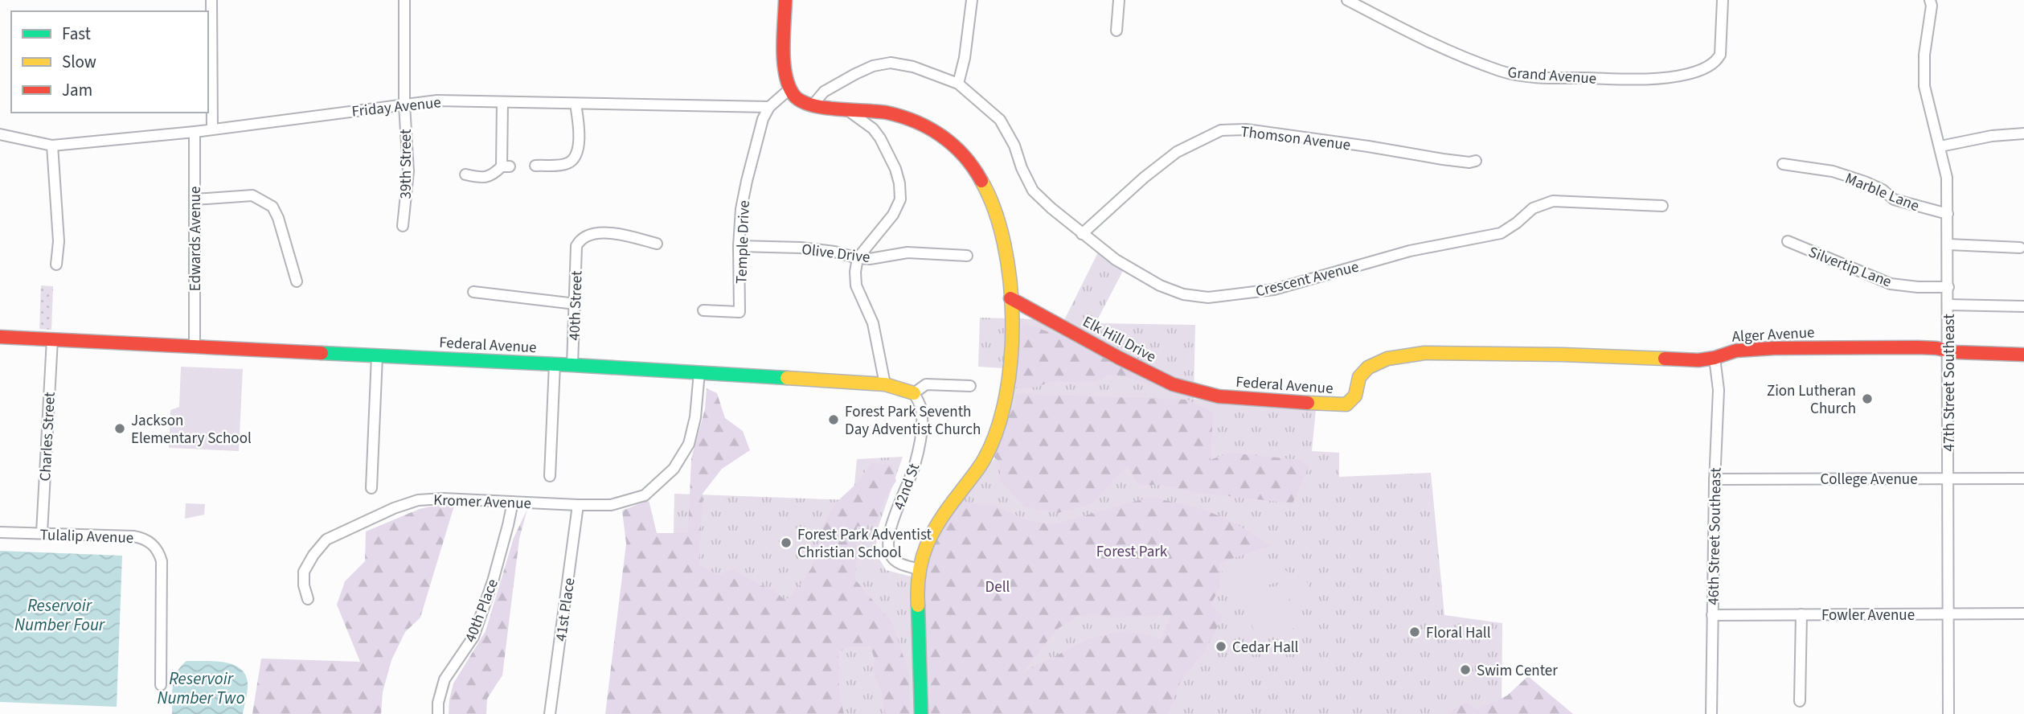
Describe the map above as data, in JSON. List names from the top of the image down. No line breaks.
{"streets":{"street":["Grand Avenue","Friday Avenue","Thomson Avenue","39th Street","Marble Lane","Edwards Avenue","Temple Drive","Olive Drive","Silvertip Lane","Crescent Avenue","40th Street","Alger Avenue","Elk Hill Drive","Federal Avenue","47th Street Southeast","Charles Street","College Avenue","42nd St","Kromer Avenue","Tulalip Avenue","46th Street Southeast","41st Place","40th Place","Fowler Avenue"]},"crossings":[["Friday Avenue","39th Street"],["Friday Avenue","Edwards Avenue"],["Friday Avenue","Temple Drive"],["Thomson Avenue","Crescent Avenue"],["Marble Lane","47th Street Southeast"],["Edwards Avenue","Federal Avenue"],["Temple Drive","Olive Drive"],["Silvertip Lane","47th Street Southeast"],["40th Street","Federal Avenue"],["Alger Avenue","Federal Avenue"],["Alger Avenue","47th Street Southeast"],["Alger Avenue","46th Street Southeast"],["Elk Hill Drive","Federal Avenue"],["Federal Avenue","Charles Street"],["Federal Avenue","42nd St"],["Federal Avenue","Kromer Avenue"],["47th Street Southeast","College Avenue"],["47th Street Southeast","Fowler Avenue"],["Charles Street","Tulalip Avenue"],["College Avenue","46th Street Southeast"],["Kromer Avenue","41st Place"],["Kromer Avenue","40th Place"],["46th Street Southeast","Fowler Avenue"]],"water":["Reservoir Number Four","Reservoir Number Two"],"parks":["Forest Park","Dell"],"places":["Zion Lutheran Church","Forest Park Seventh Day Adventist Church","Jackson Elementary School","Forest Park Adventist Christian School","Floral Hall","Cedar Hall","Swim Center"],"legend":["Fast","Slow","Jam"]}
